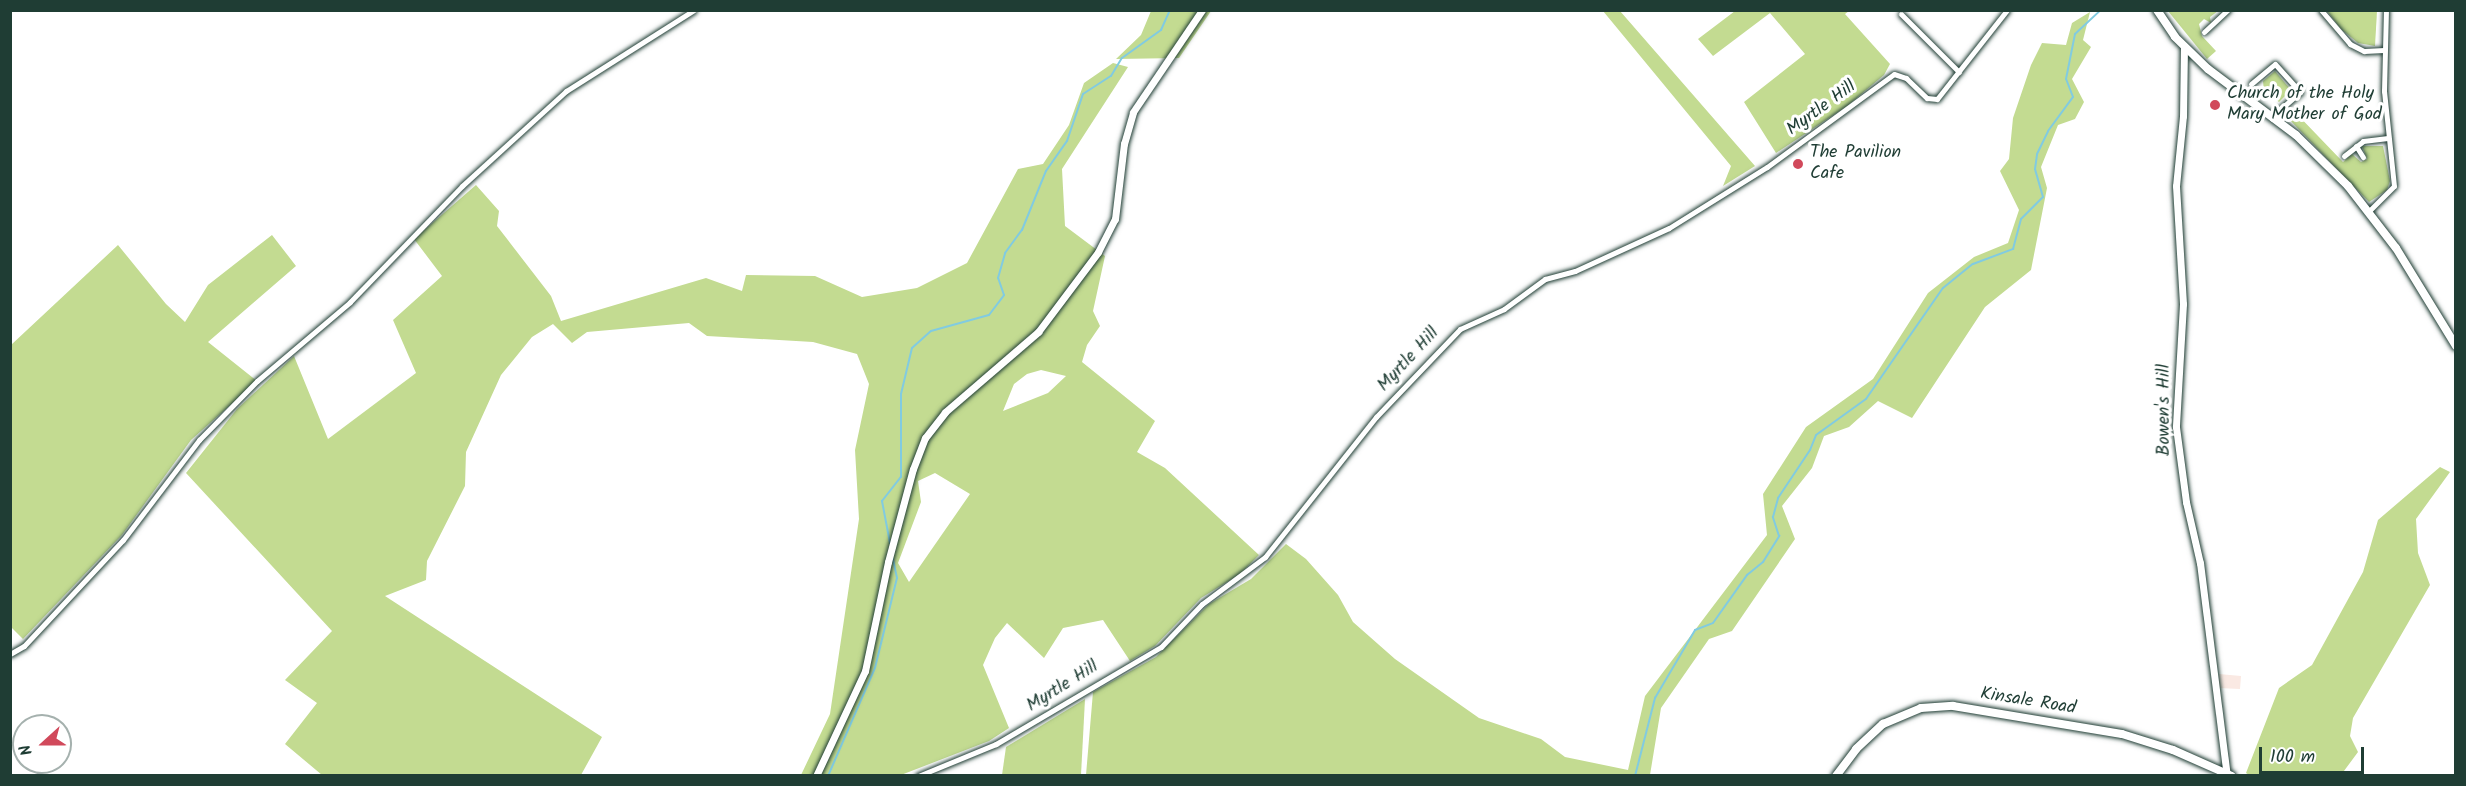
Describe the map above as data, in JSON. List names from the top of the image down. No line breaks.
{"streets":{"main road":["Kinsale Road"],"street":["Myrtle Hill","Bowen's Hill"]},"crossings":[["Bowen's Hill","Kinsale Road"]],"places":["Church of the Holy Mary Mother of God","The Pavilion Cafe"],"scale_bar":"100 m","north":"left"}
